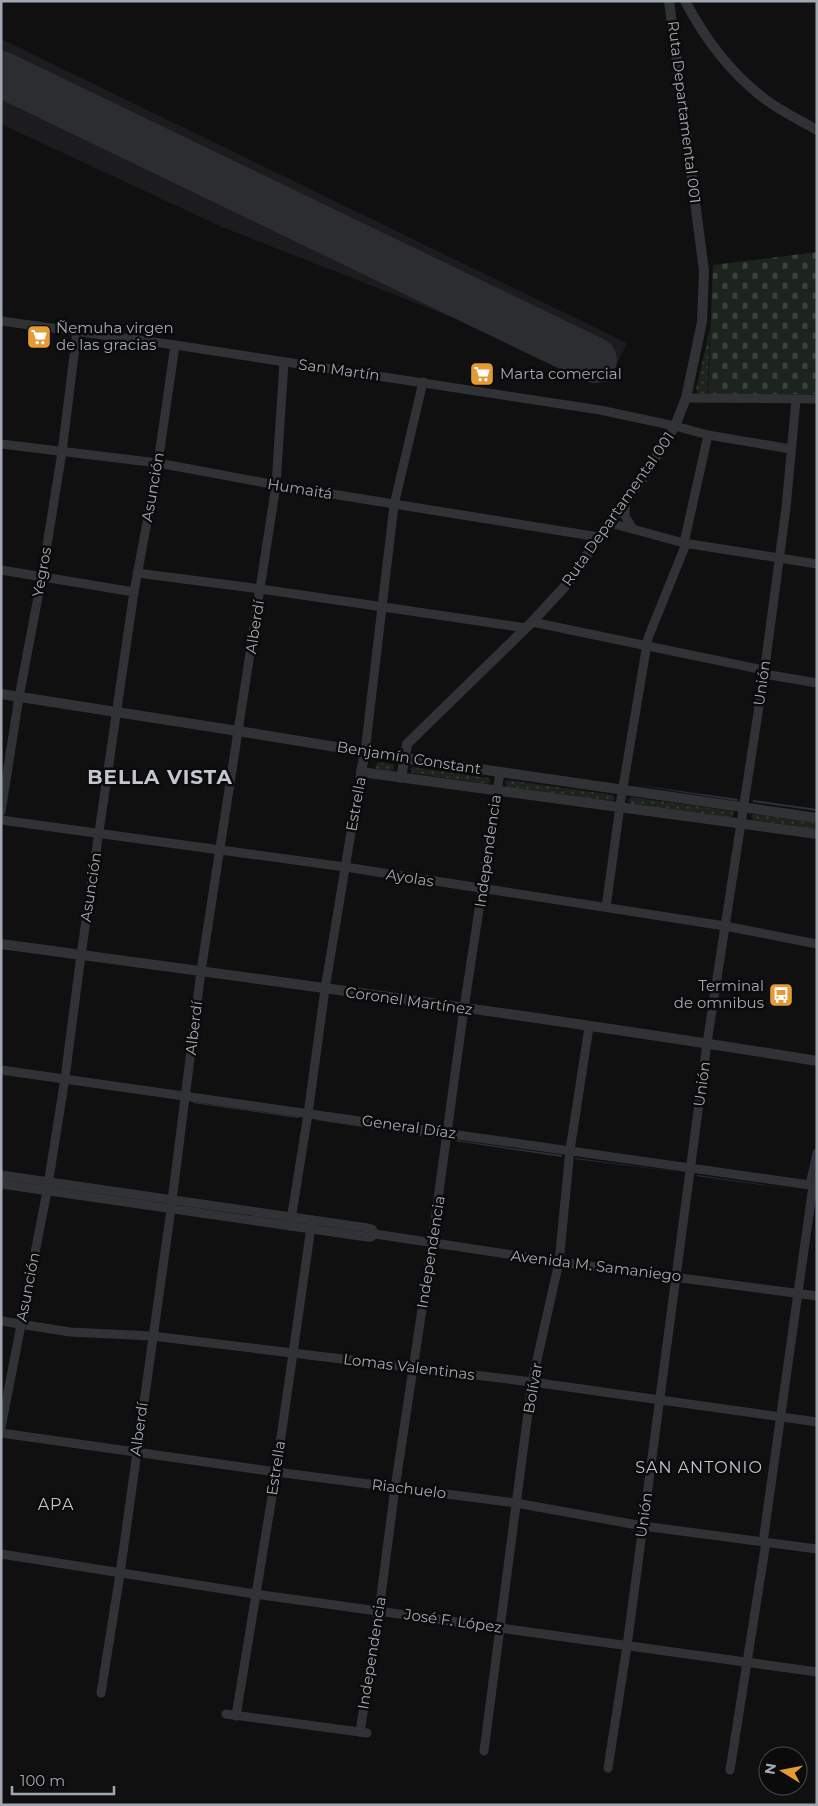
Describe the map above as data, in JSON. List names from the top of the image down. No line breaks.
{"streets":{"street":["Ruta Departamental 001","San Martín","Asunción","Humaitá","Yegros","Alberdí","Unión","Benjamín Constant","Estrella","Independencia","Ayolas","Coronel Martínez","General Díaz","Avenida M. Samaniego","Lomas Valentinas","Bolívar","Riachuelo","José F. López"]},"crossings":[["Ruta Departamental 001","San Martín"],["Ruta Departamental 001","Humaitá"],["Ruta Departamental 001","Benjamín Constant"],["San Martín","Asunción"],["San Martín","Yegros"],["San Martín","Alberdí"],["San Martín","Unión"],["San Martín","Estrella"],["Asunción","Humaitá"],["Asunción","Benjamín Constant"],["Asunción","Ayolas"],["Asunción","Coronel Martínez"],["Asunción","General Díaz"],["Asunción","Avenida M. Samaniego"],["Asunción","Lomas Valentinas"],["Humaitá","Yegros"],["Humaitá","Alberdí"],["Humaitá","Estrella"],["Yegros","Benjamín Constant"],["Alberdí","Benjamín Constant"],["Alberdí","Ayolas"],["Alberdí","Coronel Martínez"],["Alberdí","General Díaz"],["Alberdí","Avenida M. Samaniego"],["Alberdí","Lomas Valentinas"],["Alberdí","Riachuelo"],["Alberdí","José F. López"],["Unión","Benjamín Constant"],["Unión","Ayolas"],["Unión","Coronel Martínez"],["Unión","General Díaz"],["Unión","Avenida M. Samaniego"],["Unión","Lomas Valentinas"],["Unión","Riachuelo"],["Unión","José F. López"],["Benjamín Constant","Estrella"],["Benjamín Constant","Independencia"],["Estrella","Independencia"],["Estrella","Ayolas"],["Estrella","Coronel Martínez"],["Estrella","General Díaz"],["Estrella","Avenida M. Samaniego"],["Estrella","Lomas Valentinas"],["Estrella","Riachuelo"],["Estrella","José F. López"],["Independencia","Ayolas"],["Independencia","Coronel Martínez"],["Independencia","General Díaz"],["Independencia","Avenida M. Samaniego"],["Independencia","Lomas Valentinas"],["Independencia","Riachuelo"],["Independencia","José F. López"],["Coronel Martínez","Bolívar"],["General Díaz","Bolívar"],["Avenida M. Samaniego","Bolívar"],["Lomas Valentinas","Bolívar"],["Bolívar","Riachuelo"],["Bolívar","José F. López"]],"districts":["BELLA VISTA","SAN ANTONIO","APA"],"places":{"supermarket":["Ñemuha virgen de las gracias","Marta comercial"],"bus stop":["Terminal de omnibus"]},"scale_bar":"100 m","north":"left"}
